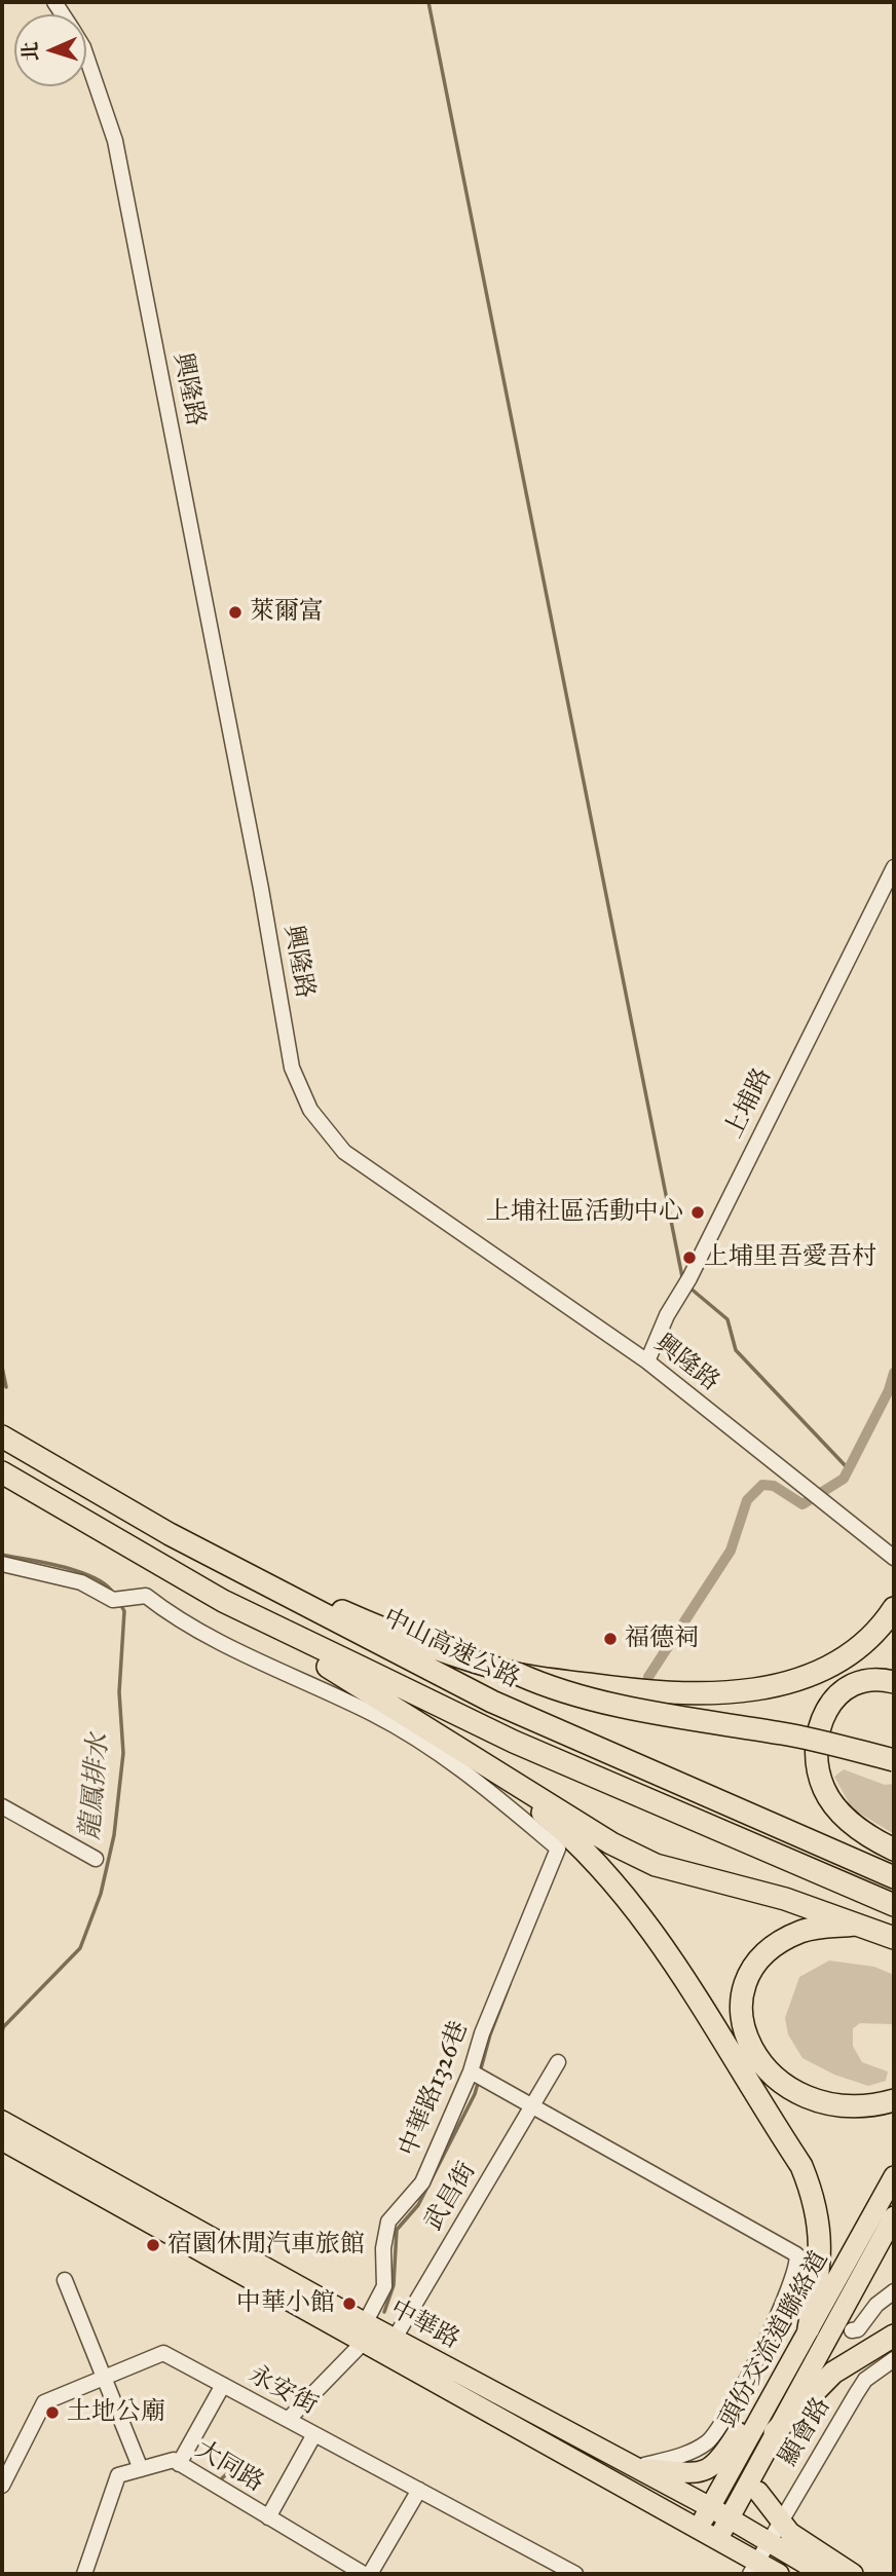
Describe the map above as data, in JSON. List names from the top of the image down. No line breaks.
{"streets":{"highway":["中山高速公路"],"main road":["中華路","頭份交流道聯絡道"],"street":["興隆路","上埔路","中華路1326巷","武昌街","永安街","顯會路","大同路"]},"crossings":[["興隆路","上埔路"],["中華路1326巷","中華路"],["中華路1326巷","永安街"],["武昌街","中華路"],["中華路","頭份交流道聯絡道"],["中華路","顯會路"]],"water":["龍鳳排水"],"places":["萊爾富","上埔社區活動中心","上埔里吾愛吾村","福德祠","宿園休閒汽車旅館","中華小館","土地公廟"],"north":"left"}
